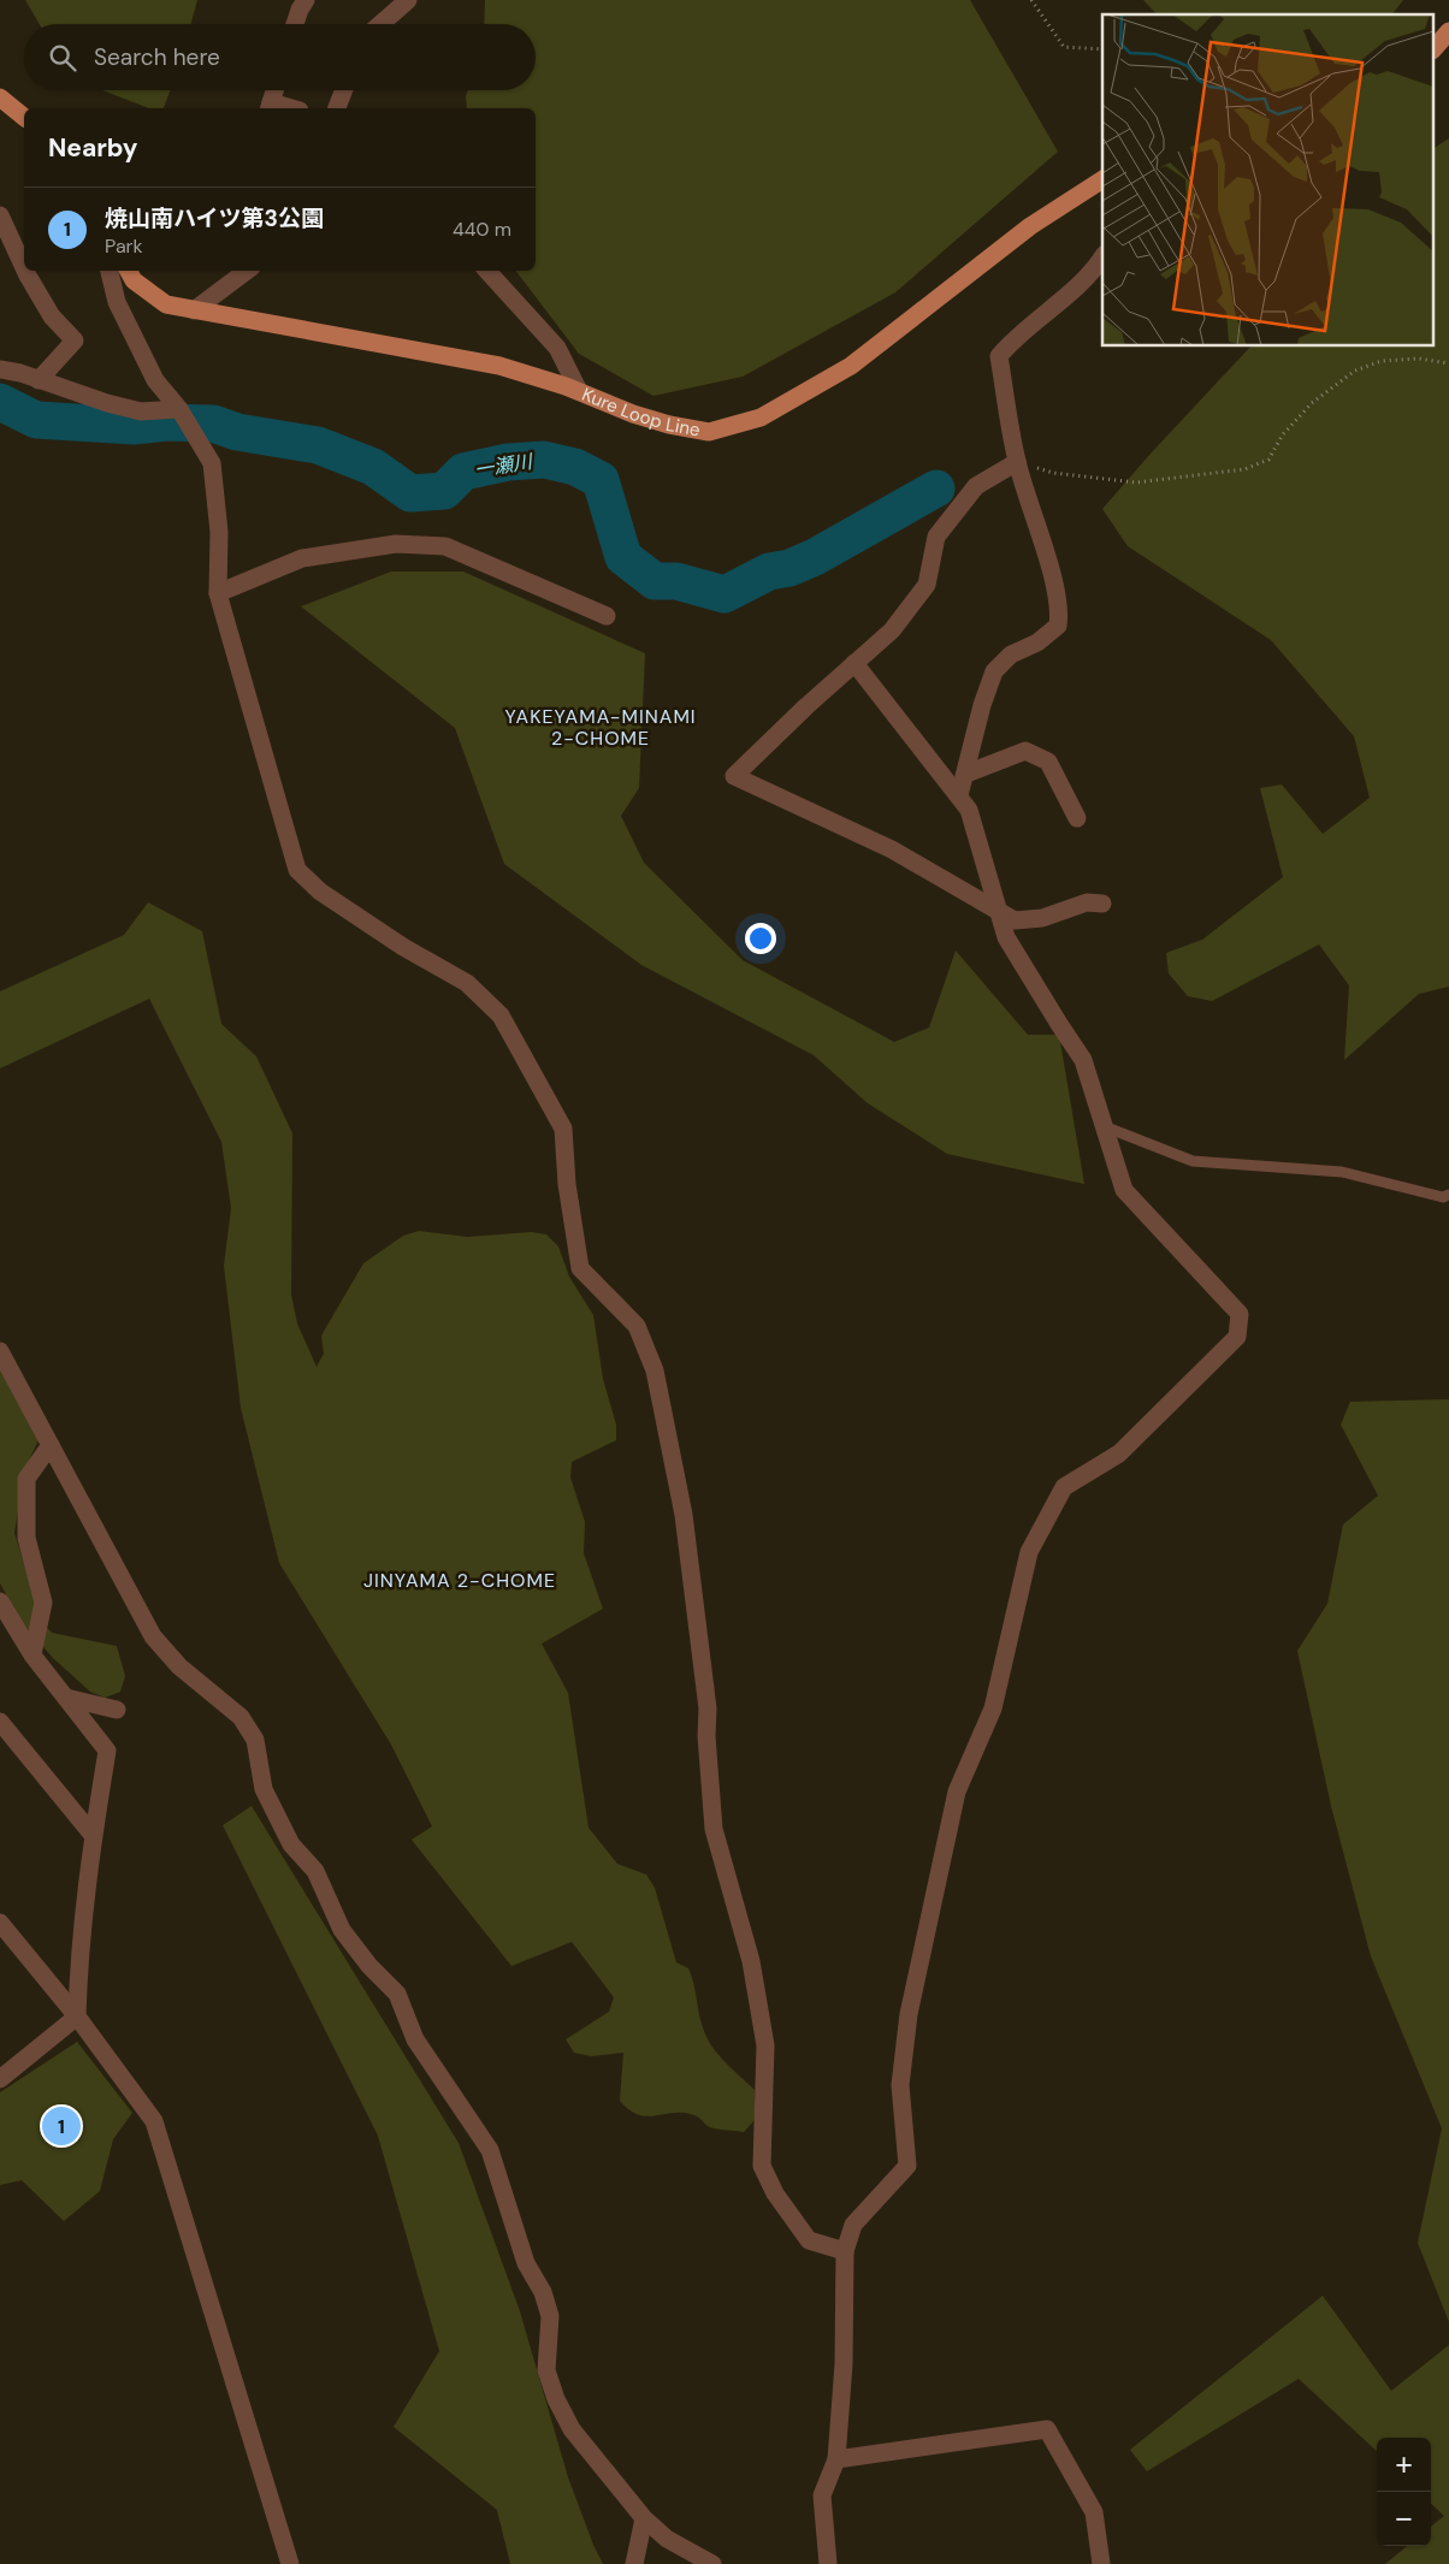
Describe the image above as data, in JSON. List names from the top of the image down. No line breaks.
{"streets":{"main road":["Kure Loop Line"]},"districts":["YAKEYAMA-MINAMI 2-CHOME","JINYAMA 2-CHOME"],"water":["一瀬川"],"page":{"search":"Search here","heading":"Nearby","list":[{"mark":"1","name":"焼山南ハイツ第3公園","note":"Park","value":"440 m"}],"pins":"1","map_buttons":["+","−"]}}
